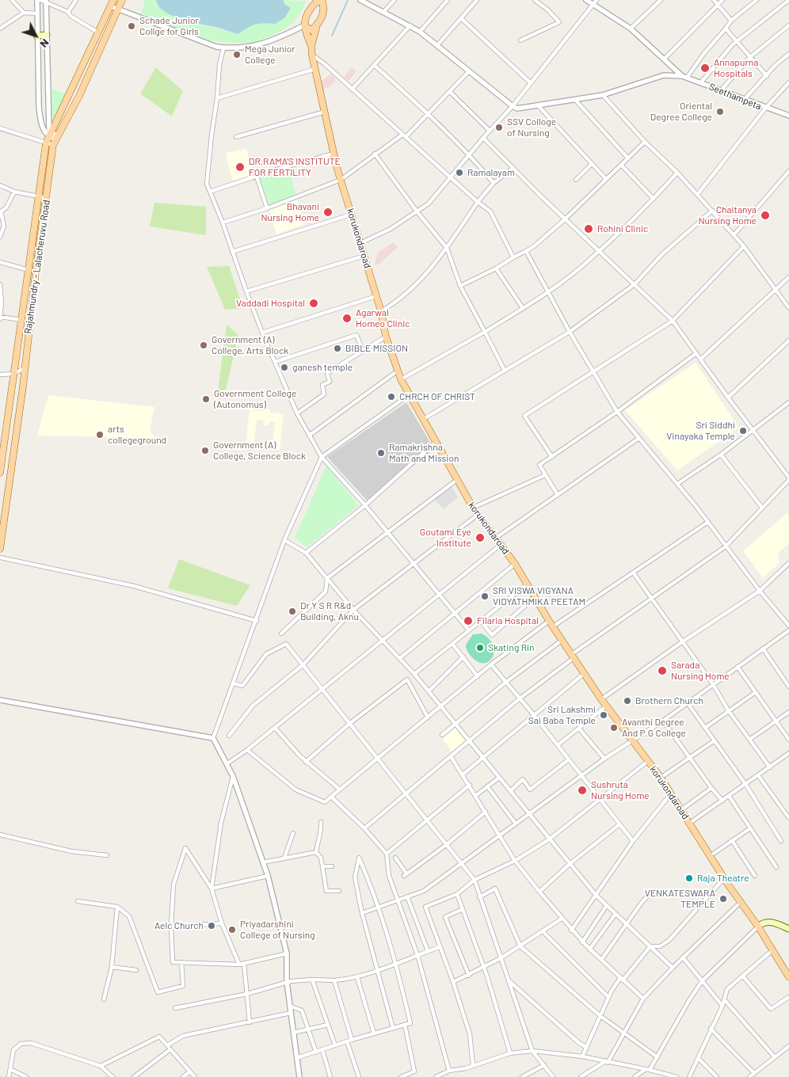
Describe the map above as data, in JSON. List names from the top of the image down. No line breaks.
{"streets":{"main road":["korukondaroad","Rajahmundry - Lalacheruvu Road"],"street":["Seethampeta"]},"places":["Schade Junior Collge for Girls","Mega Junior College","Annapurna Hospitals","Oriental Degree College","SSV Colloge of Nursing","DR.RAMA'S INSTITUTE FOR FERTILITY","Ramalayam","Bhavani Nursing Home","Chaitanya Nursing Home","Rohini Clinic","Vaddadi Hospital","Agarwal Homeo Clinic","Government (A) College, Arts Block","BIBLE MISSION","ganesh temple","CHRCH OF CHRIST","Government College (Autonomus)","Sri Siddhi Vinayaka Temple","arts collegeground","Government (A) College, Science Block","Ramakrishna Math and Mission","Goutami Eye Institute","SRI VISWA VIGYANA VIDYATHMIKA PEETAM","Dr Y S R R&d Building, Aknu","Filaria Hospital","Skating Rin","Sarada Nursing Home","Brothern Church","Sri Lakshmi Sai Baba Temple","Avanthi Degree And P.G College","Sushruta Nursing Home","Raja Theatre","VENKATESWARA TEMPLE","Aelc Church","Priyadarshini College of Nursing"],"north":"bottom right"}
